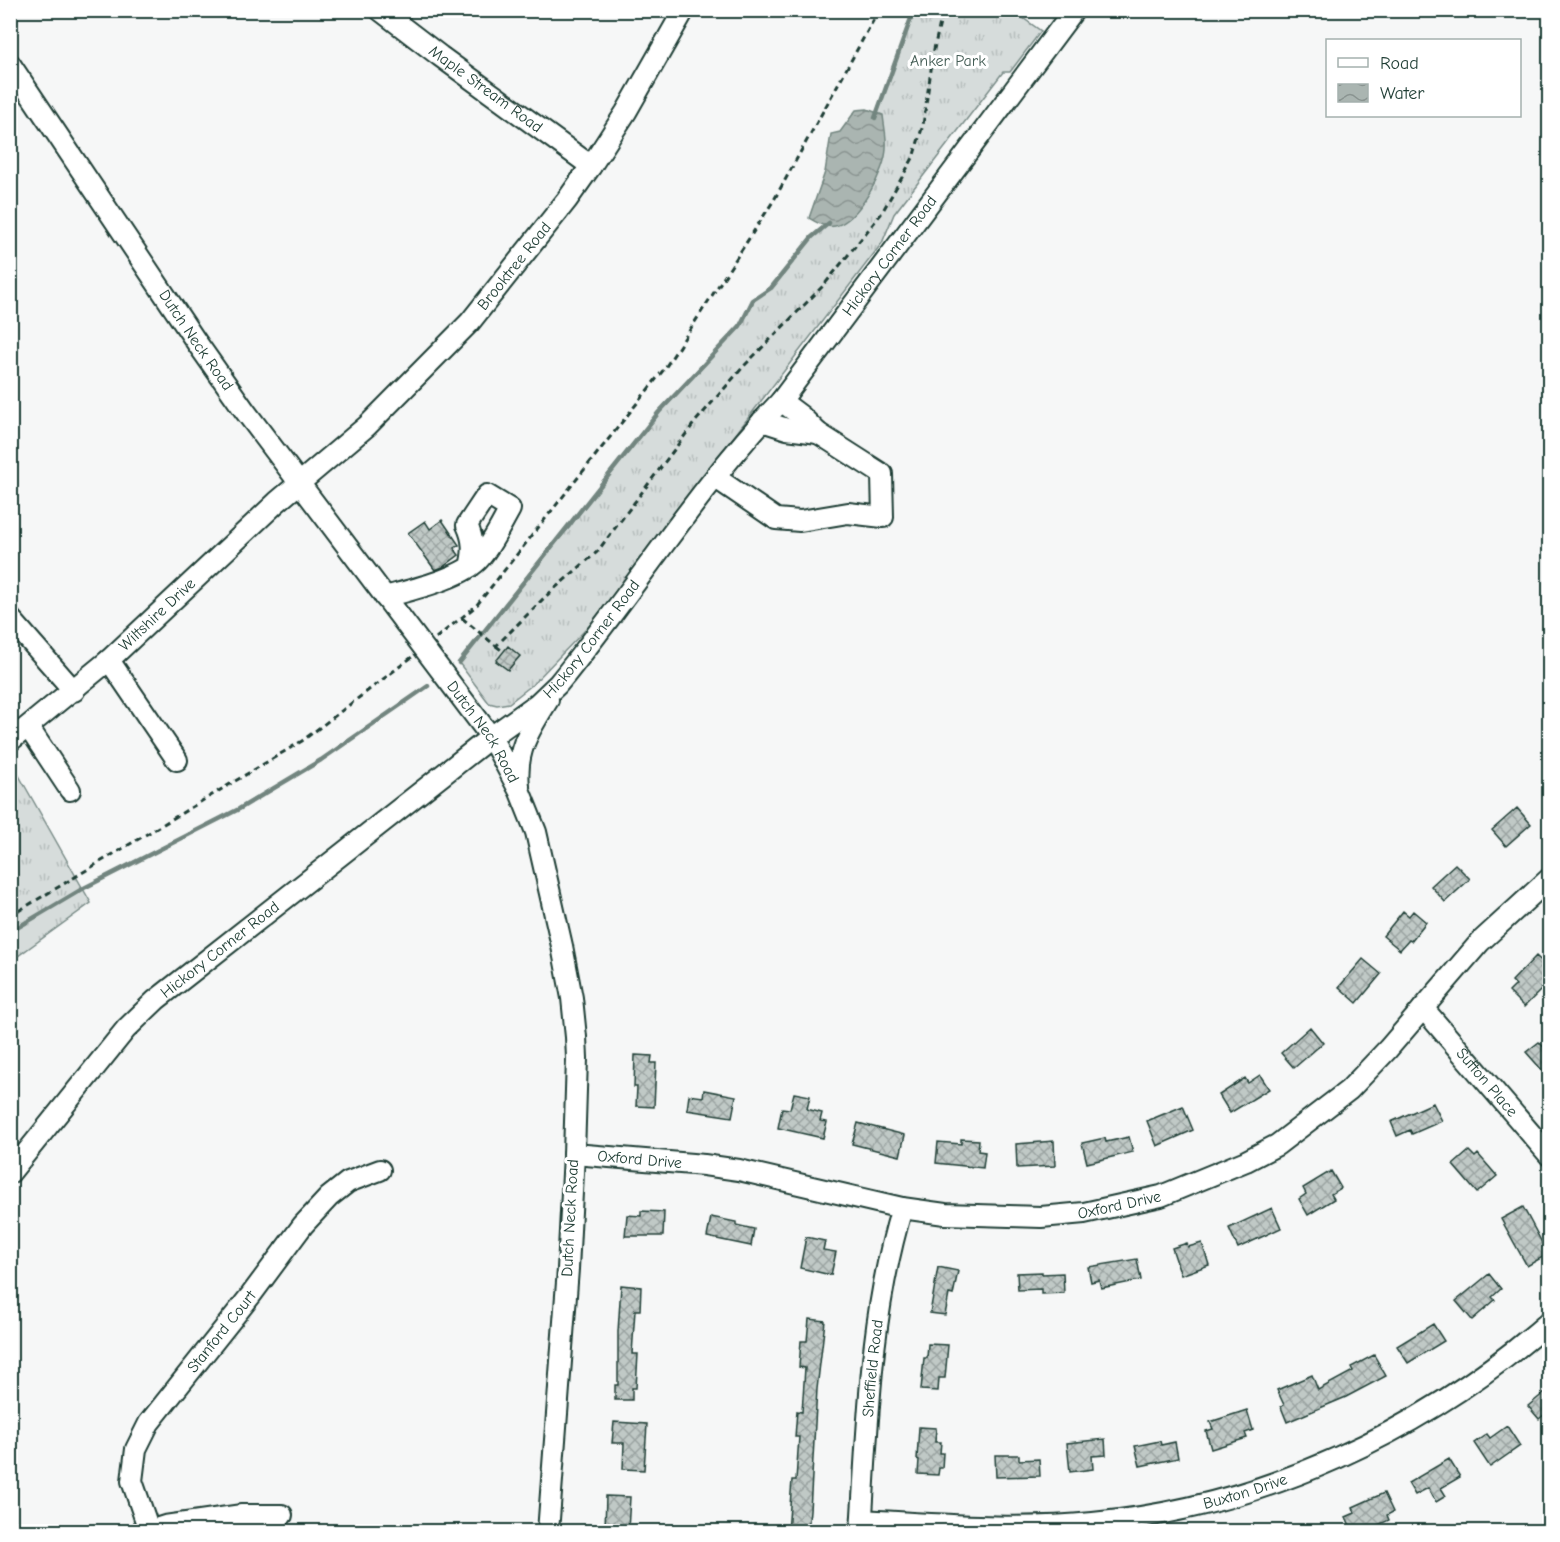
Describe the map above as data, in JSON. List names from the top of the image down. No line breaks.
{"streets":{"street":["Maple Stream Road","Hickory Corner Road","Brooktree Road","Dutch Neck Road","Wiltshire Drive","Sutton Place","Oxford Drive","Stanford Court","Sheffield Road","Buxton Drive"]},"crossings":[["Maple Stream Road","Brooktree Road"],["Hickory Corner Road","Dutch Neck Road"],["Brooktree Road","Dutch Neck Road"],["Brooktree Road","Wiltshire Drive"],["Dutch Neck Road","Wiltshire Drive"],["Dutch Neck Road","Oxford Drive"],["Sutton Place","Oxford Drive"],["Oxford Drive","Sheffield Road"],["Sheffield Road","Buxton Drive"]],"parks":["Anker Park"],"legend":["Road","Water"]}
